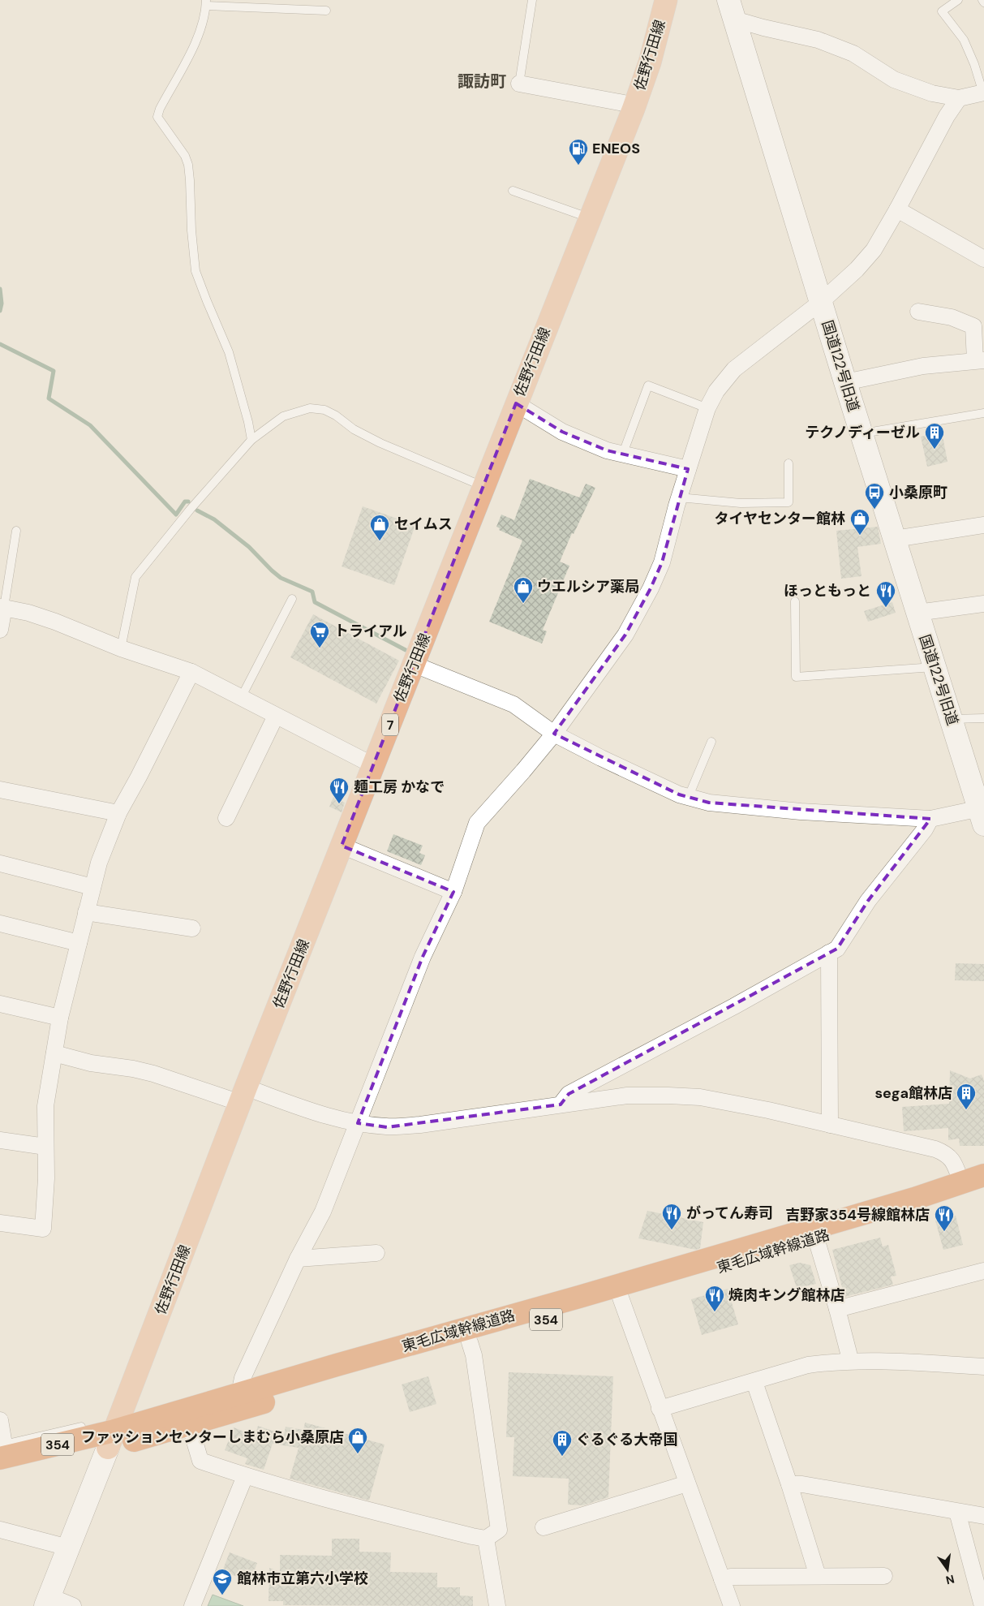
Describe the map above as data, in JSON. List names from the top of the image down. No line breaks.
{"streets":{"highway":["東毛広域幹線道路","354"],"main road":["佐野行田線","7"],"street":["国道122号旧道"]},"crossings":[["佐野行田線","東毛広域幹線道路"]],"districts":["諏訪町"],"places":{"fuel station":["ENEOS"],"building":["テクノディーゼル","sega館林店","ぐるぐる大帝国"],"bus stop":["小桑原町"],"shop":["タイヤセンター館林","セイムス","ウエルシア薬局","ファッションセンターしまむら小桑原店"],"restaurant":["ほっともっと","麺工房 かなで","がってん寿司","吉野家354号線館林店","焼肉キング館林店"],"supermarket":["トライアル"],"school or university":["館林市立第六小学校"]},"north":"bottom"}
